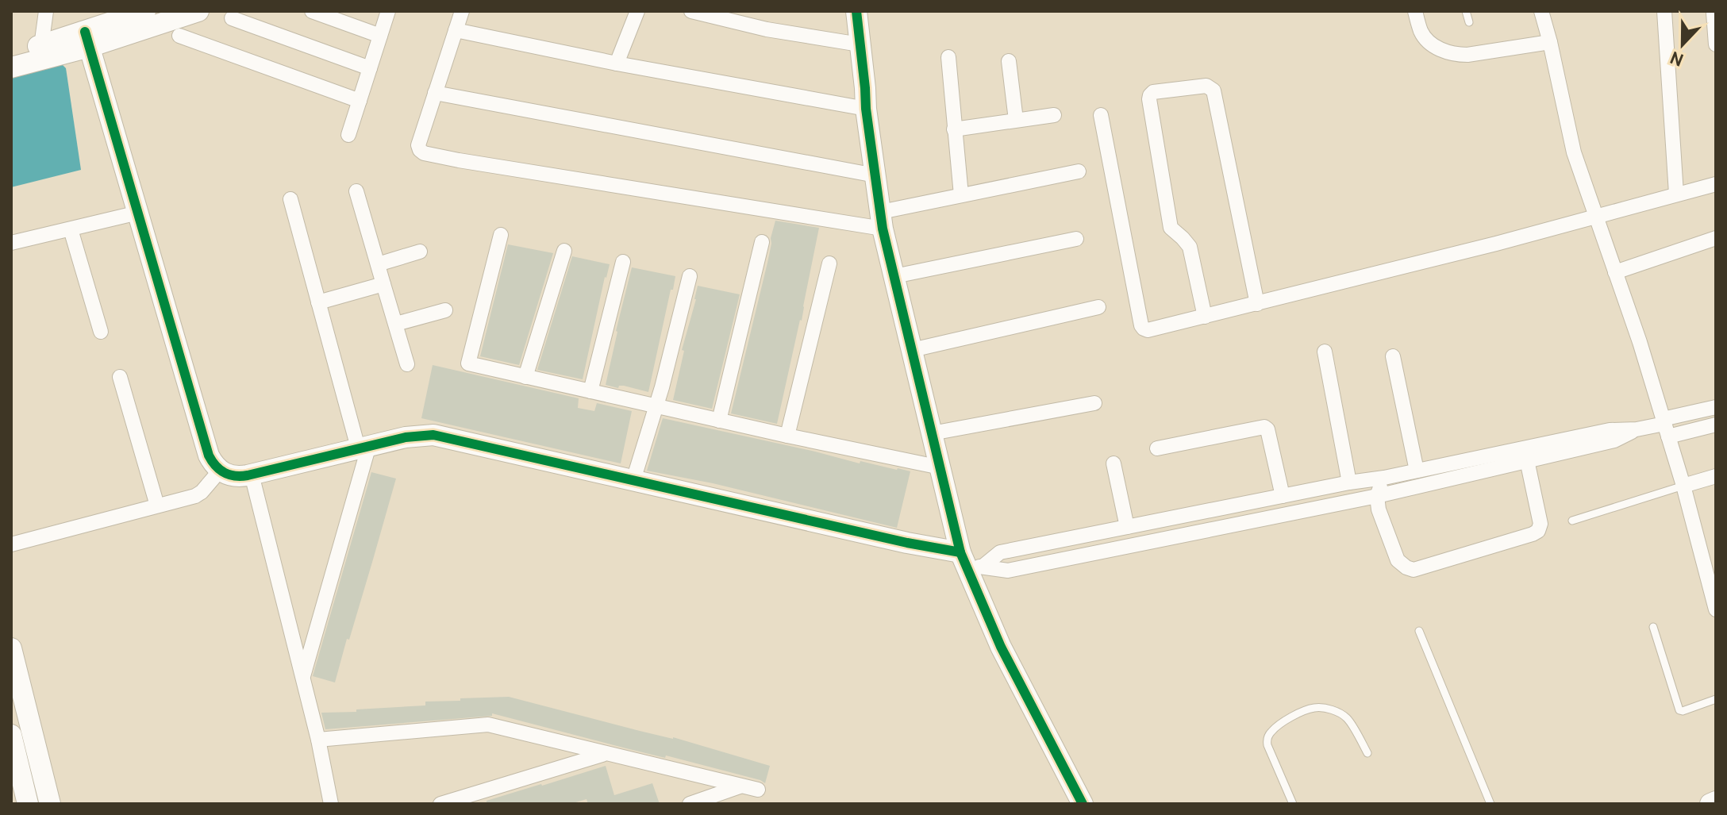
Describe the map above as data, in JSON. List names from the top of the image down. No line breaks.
{"north":"bottom"}
